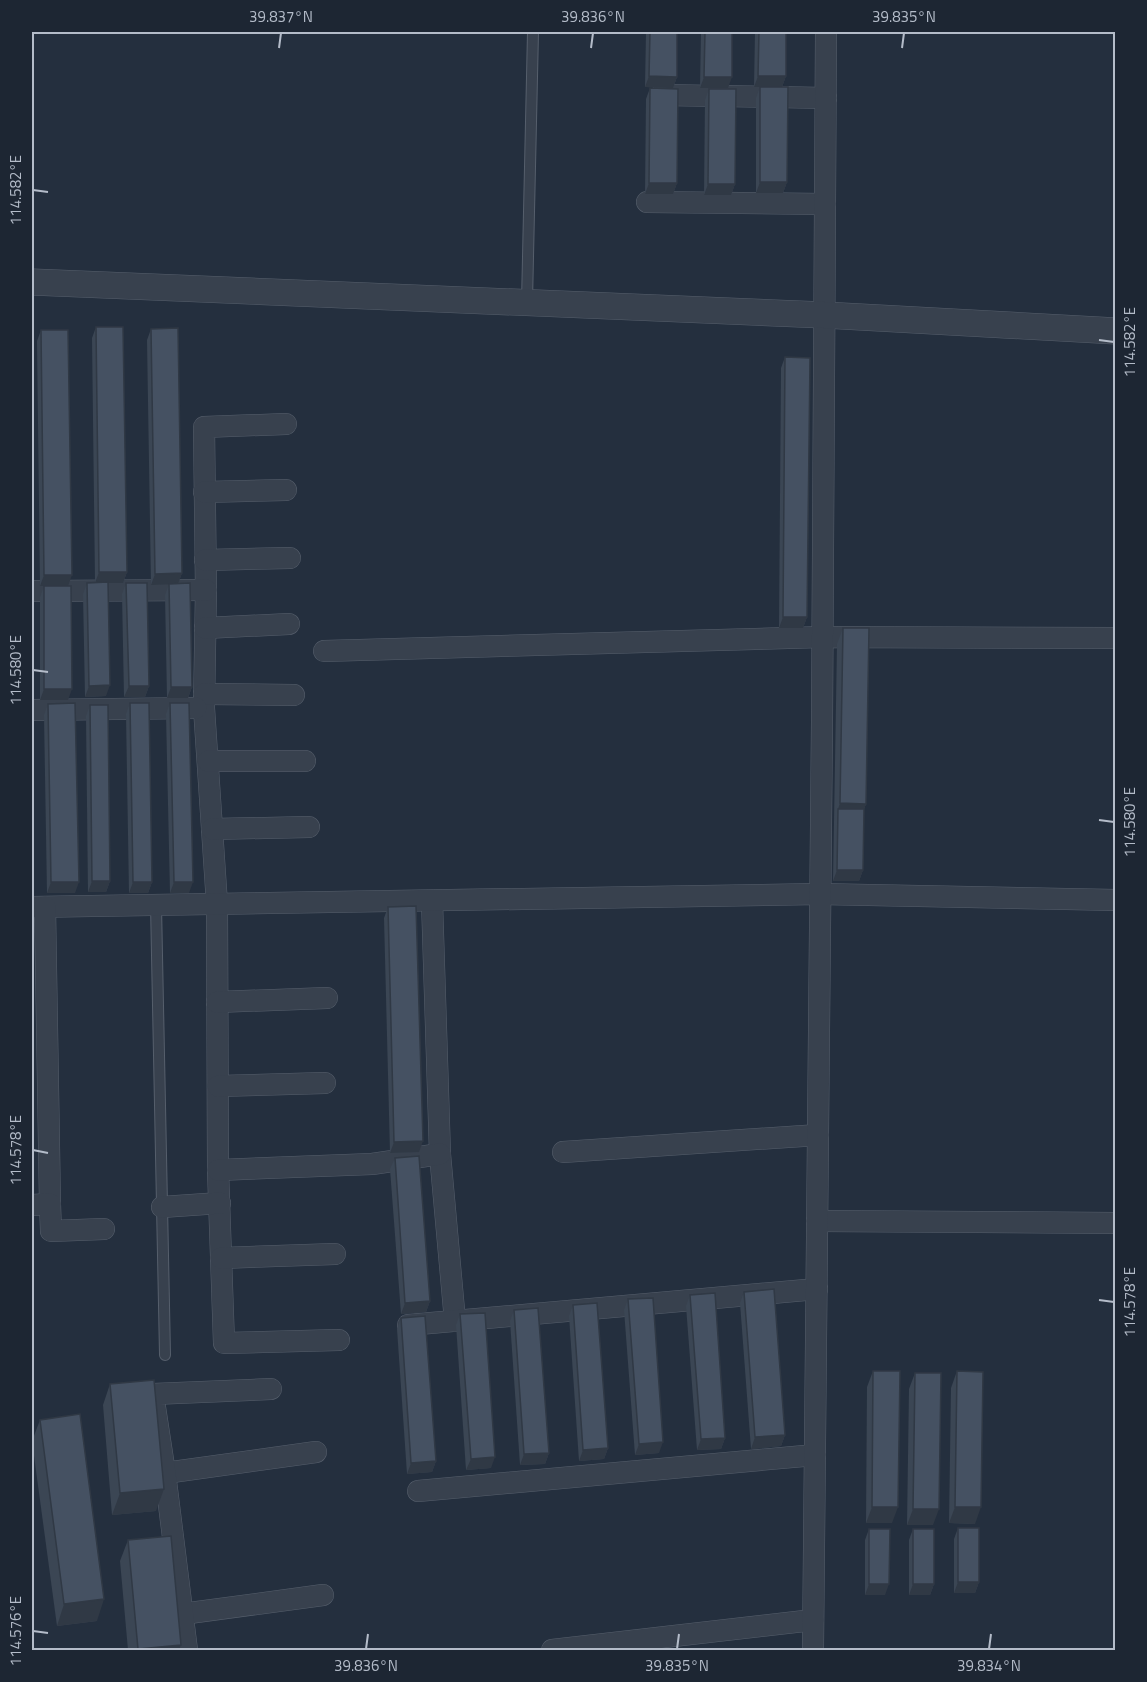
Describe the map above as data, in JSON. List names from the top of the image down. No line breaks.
{"coordinates":["39.837°N","39.836°N","39.835°N","114.582°E","114.580°E","114.578°E","114.576°E","39.834°N"]}
